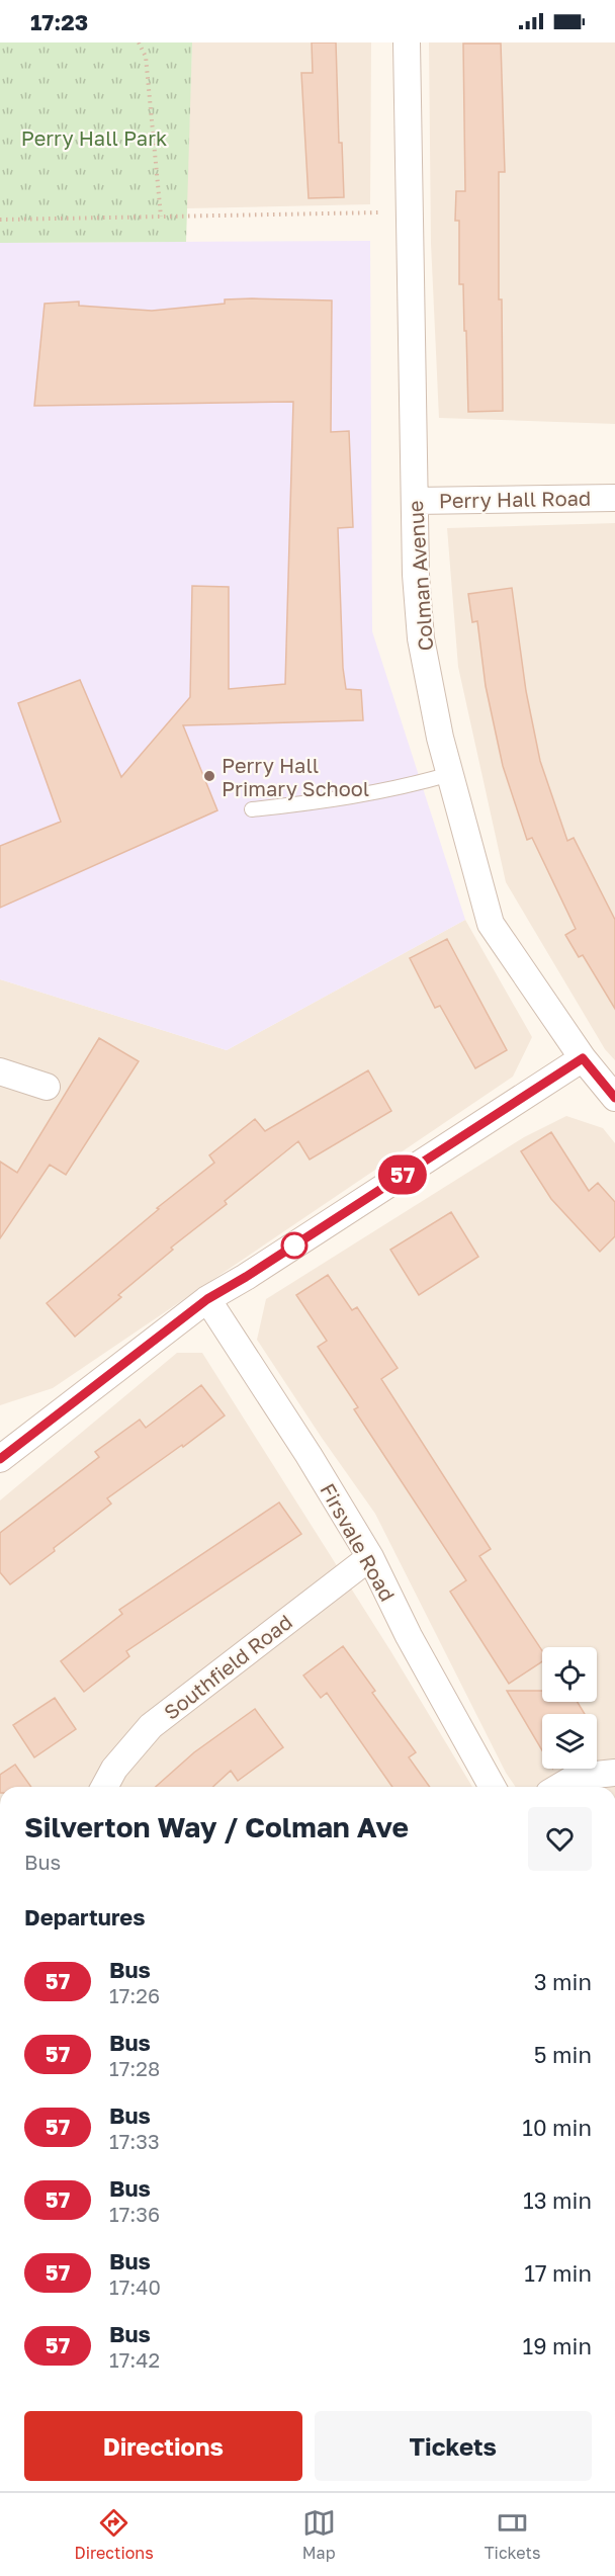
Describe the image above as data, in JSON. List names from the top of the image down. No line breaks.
{"streets":{"street":["Perry Hall Road","Colman Avenue","Firsvale Road","Southfield Road"]},"crossings":[["Perry Hall Road","Colman Avenue"],["Firsvale Road","Southfield Road"]],"parks":["Perry Hall Park"],"places":["Perry Hall Primary School"],"lines":["bus line 57"],"page":{"status":"17:23","on_map":"57","heading":[["Silverton Way / Colman Ave","Bus"],"Departures"],"list":[{"mark":"57","name":"Bus","note":"17:26","value":"3 min"},{"mark":"57","name":"Bus","note":"17:28","value":"5 min"},{"mark":"57","name":"Bus","note":"17:33","value":"10 min"},{"mark":"57","name":"Bus","note":"17:36","value":"13 min"},{"mark":"57","name":"Bus","note":"17:40","value":"17 min"},{"mark":"57","name":"Bus","note":"17:42","value":"19 min"}],"buttons":["Directions","Tickets"],"tabs":["Directions","Map","Tickets"]}}
